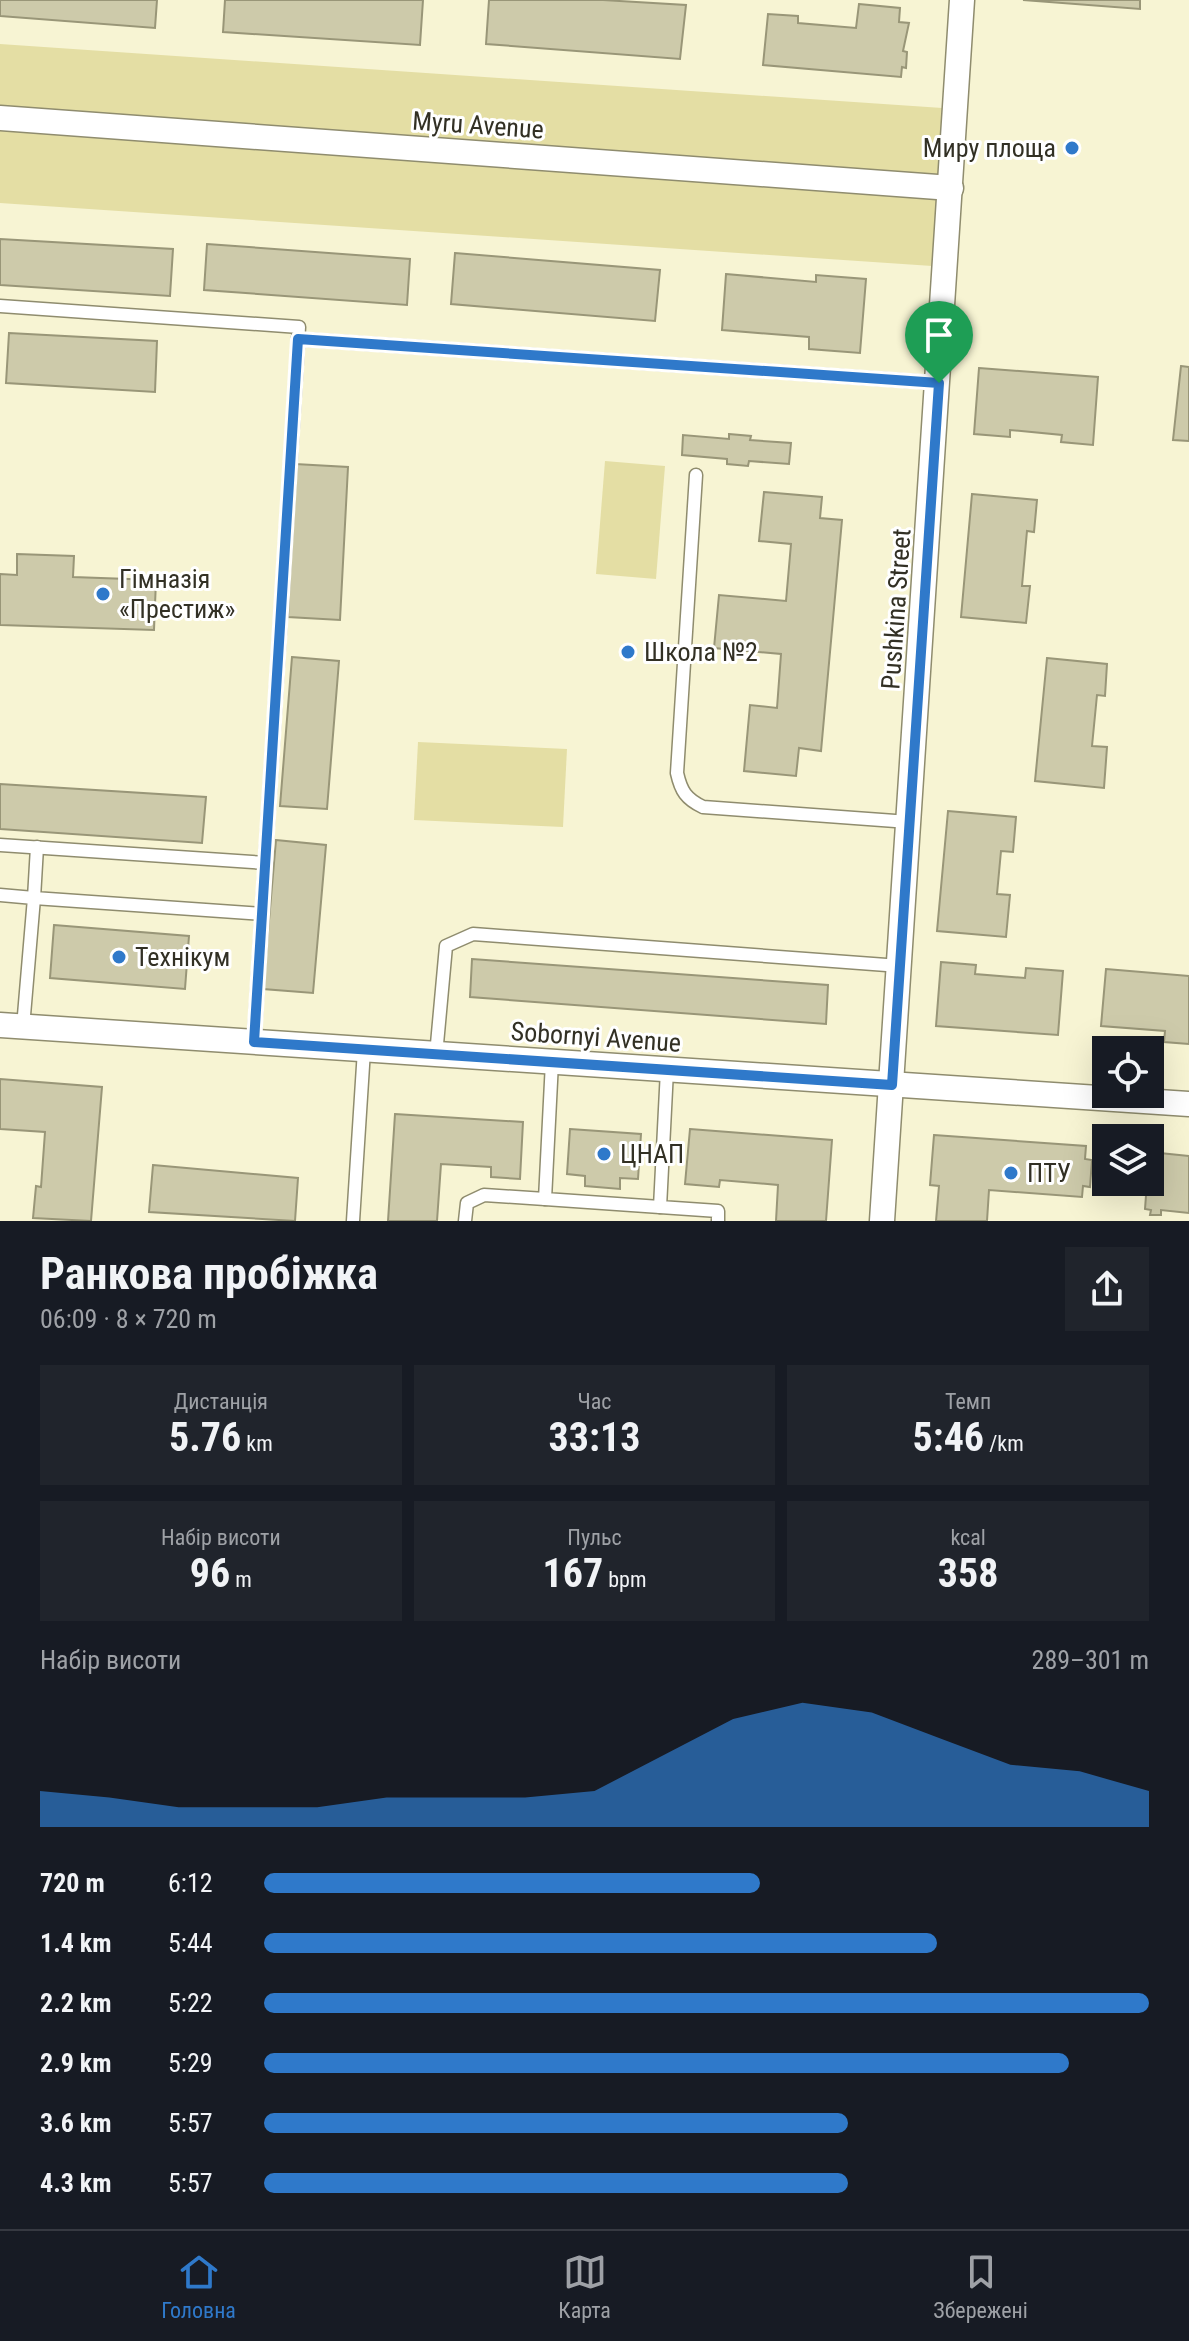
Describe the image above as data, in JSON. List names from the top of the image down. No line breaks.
{"streets":{"street":["Myru Avenue","Pushkina Street","Sobornyi Avenue"]},"crossings":[["Myru Avenue","Pushkina Street"],["Pushkina Street","Sobornyi Avenue"]],"places":["Миру площа","Гімназія «Престиж»","Школа №2","Технікум","ЦНАП","ПТУ"],"page":{"heading":["Ранкова пробіжка","06:09 · 8 × 720 m"],"stats":[["Дистанція","5.76 km"],["Час","33:13"],["Темп","5:46 /km"],["Набір висоти","96 m"],["Пульс","167 bpm"],["kcal","358"]],"chart":["Набір висоти","289–301 m"],"list":[{"name":"720 m","note":"6:12"},{"name":"1.4 km","note":"5:44"},{"name":"2.2 km","note":"5:22"},{"name":"2.9 km","note":"5:29"},{"name":"3.6 km","note":"5:57"},{"name":"4.3 km","note":"5:57"}],"tabs":["Головна","Карта","Збережені"]}}
